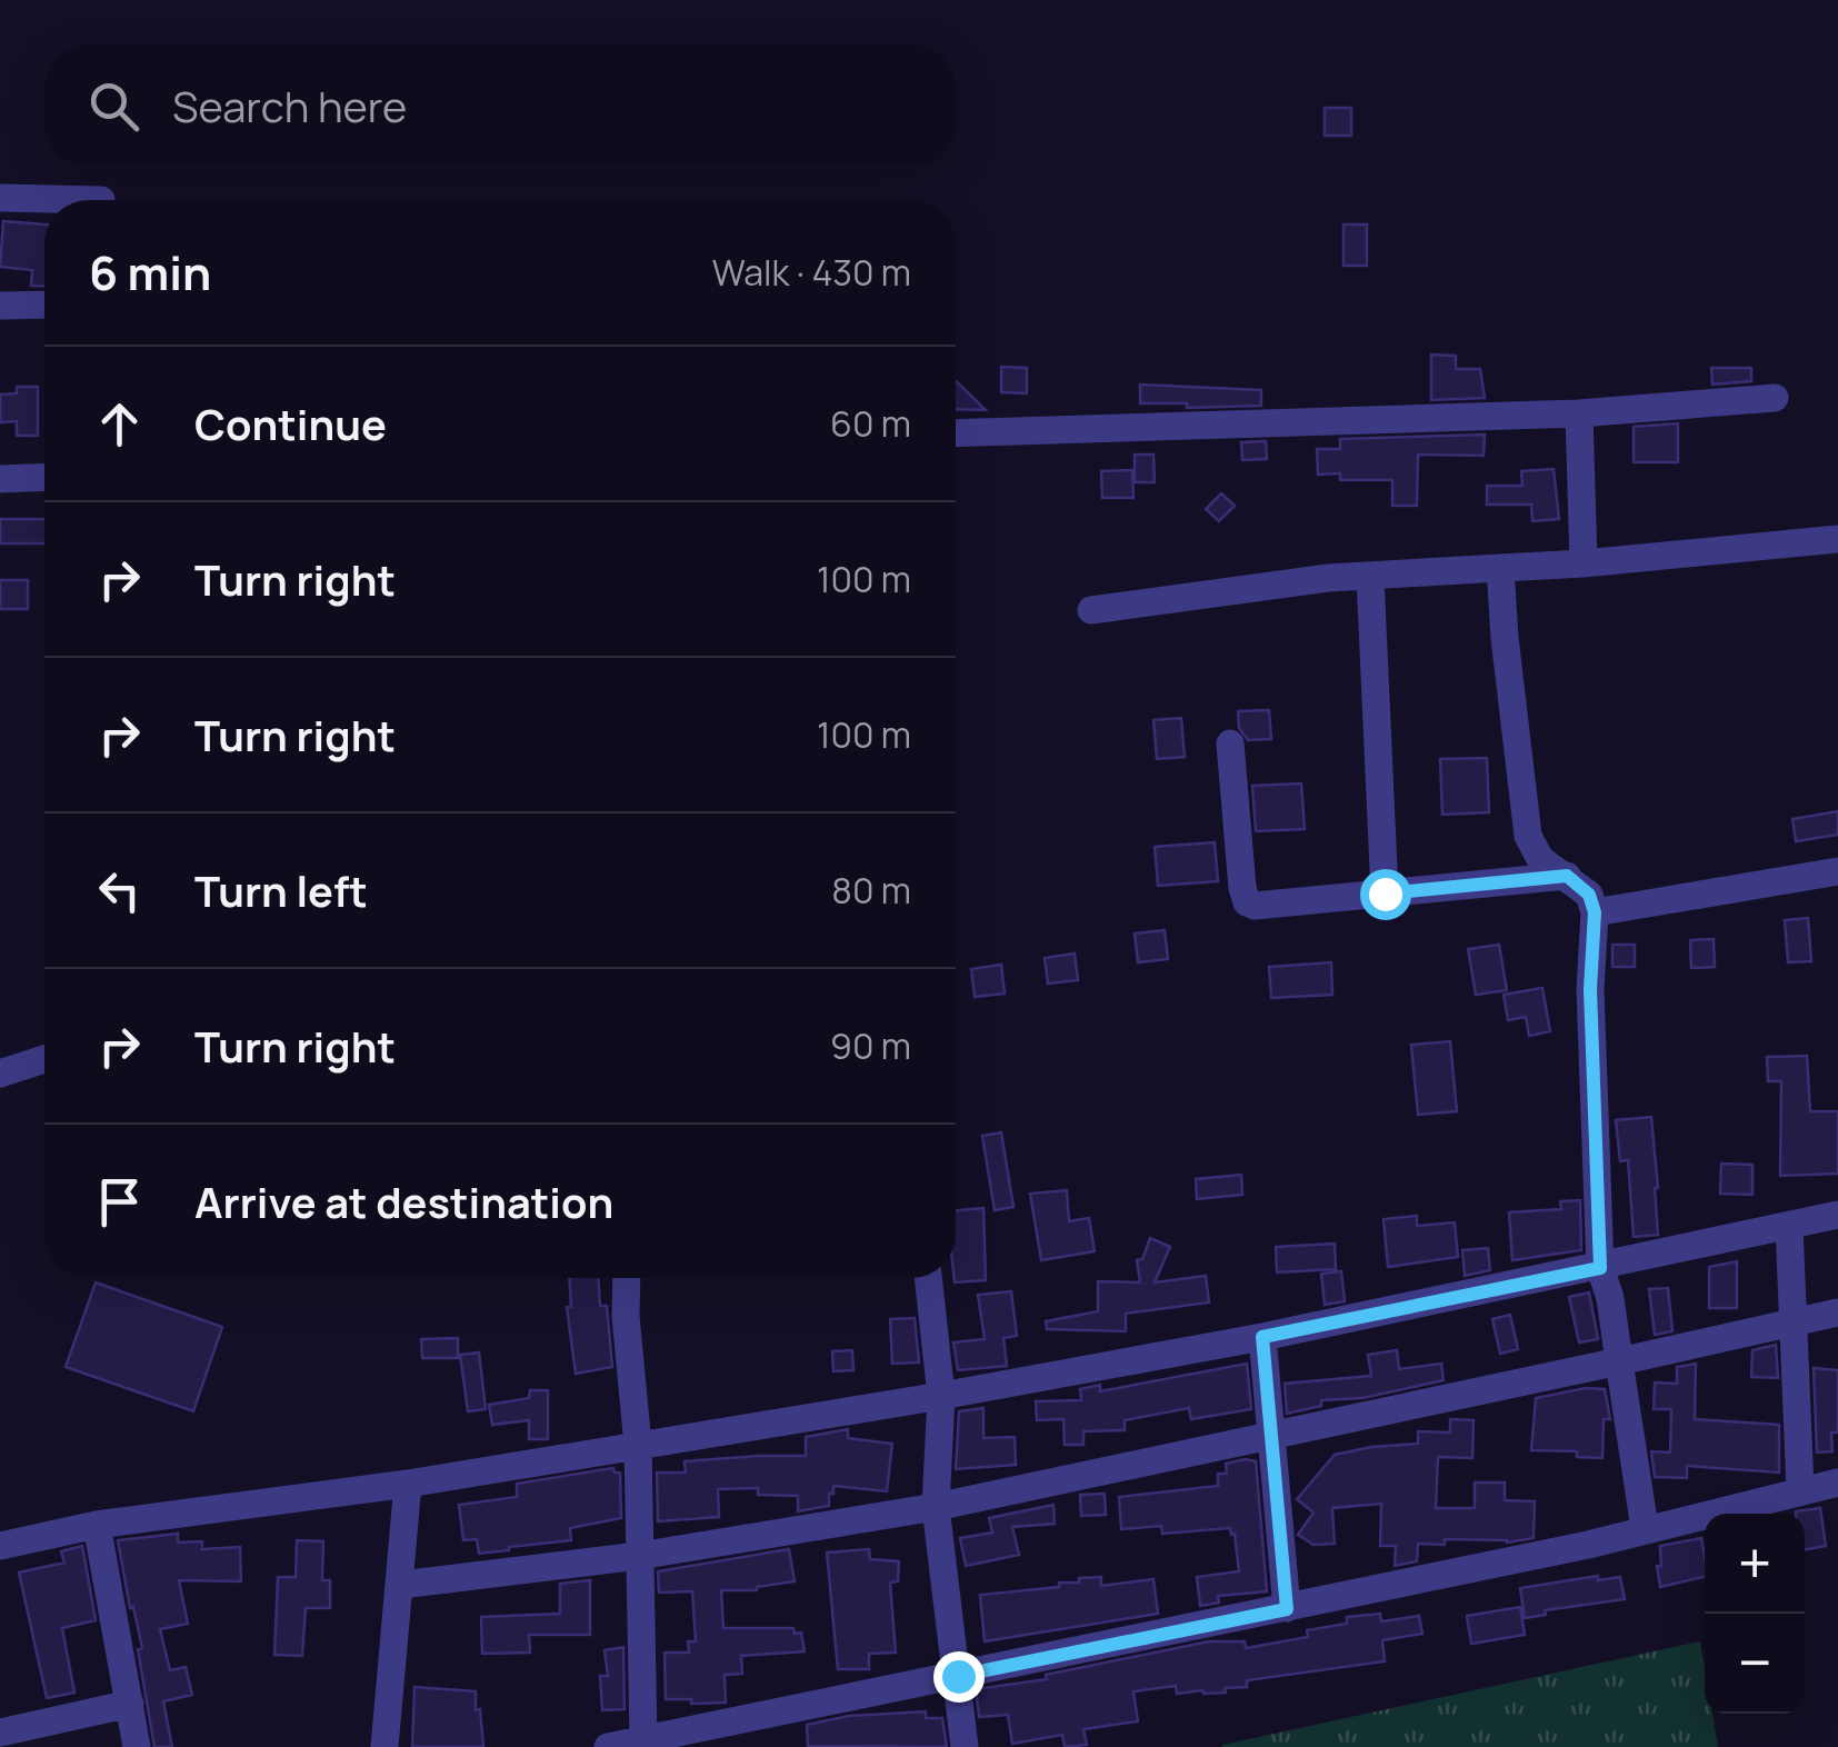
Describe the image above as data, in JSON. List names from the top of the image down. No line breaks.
{"page":{"search":"Search here","heading":["6 min","Walk · 430 m"],"list":[["Continue","60 m"],["Turn right","100 m"],["Turn right","100 m"],["Turn left","80 m"],["Turn right","90 m"],"Arrive at destination"],"map_buttons":["+","−"]}}
